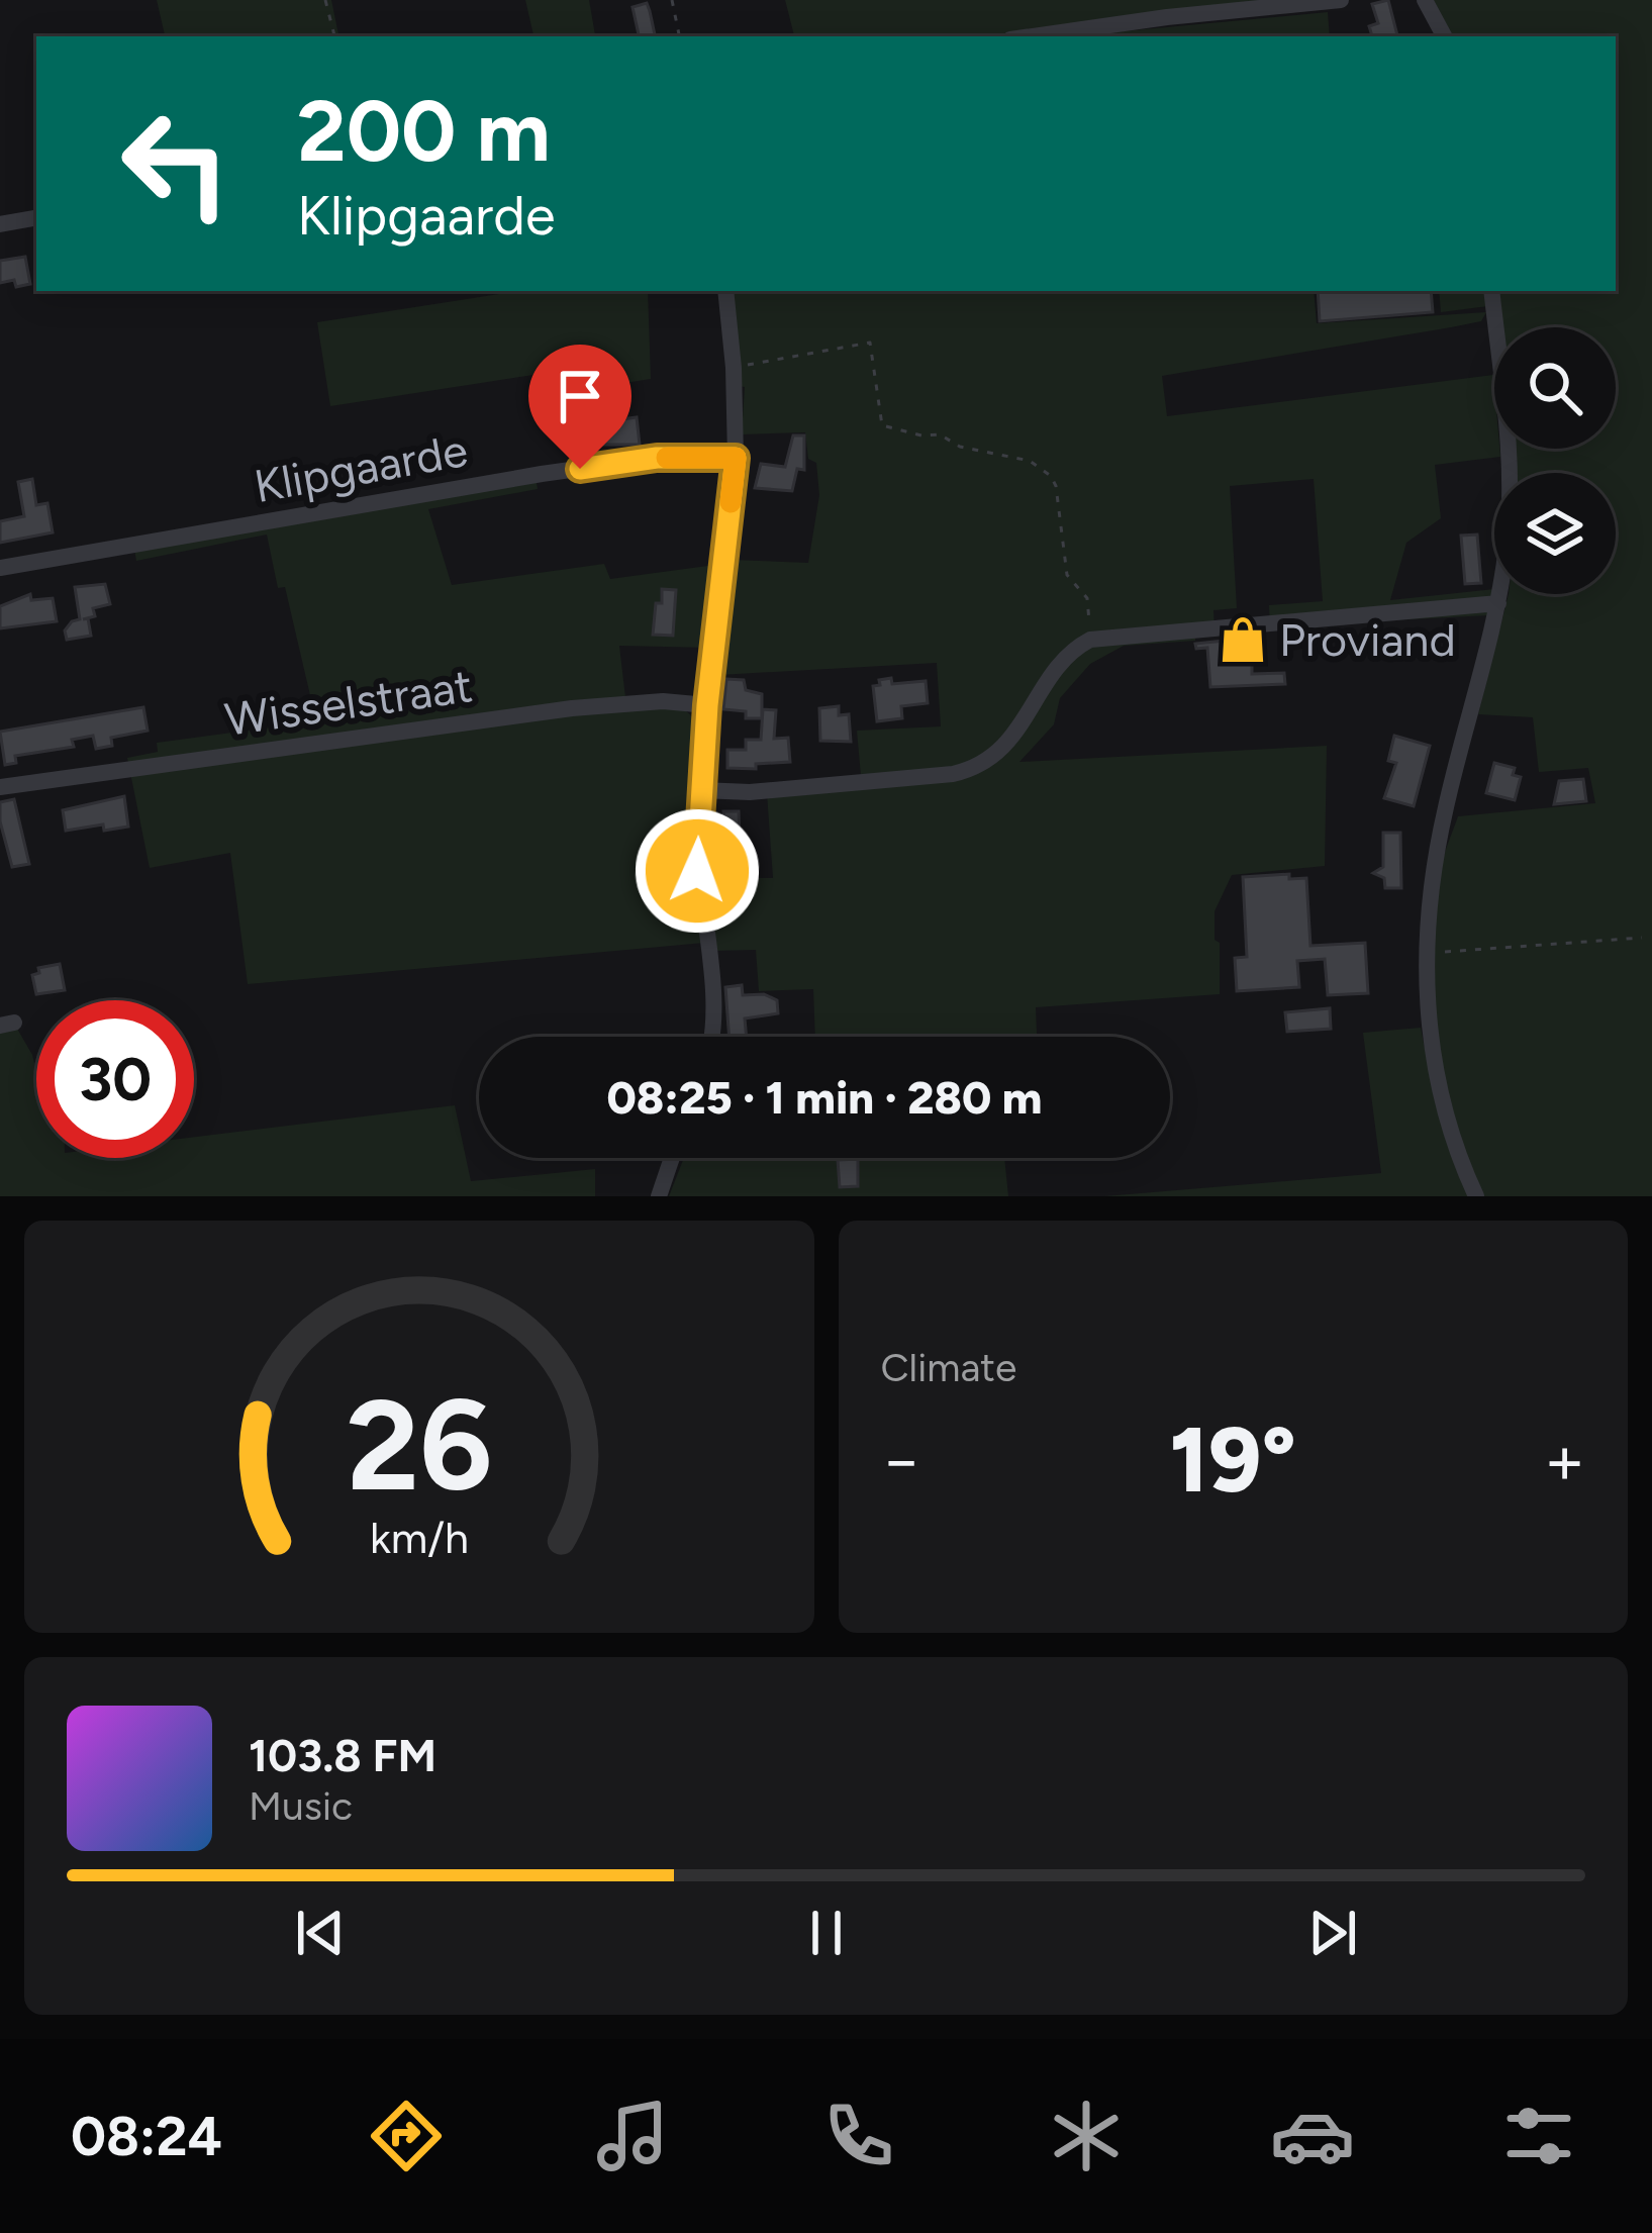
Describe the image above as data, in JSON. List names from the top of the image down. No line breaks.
{"streets":{"street":["Klipgaarde","Wisselstraat"]},"places":{"shop":["Proviand"]},"page":{"turn":["200 m","Klipgaarde"],"limit":"30","trip":"08:25 · 1 min · 280 m","tile":"Climate","heat":["−","19°","+"],"song":["103.8 FM","Music"],"tabs":"08:24","gauge":["26","km/h"]}}
